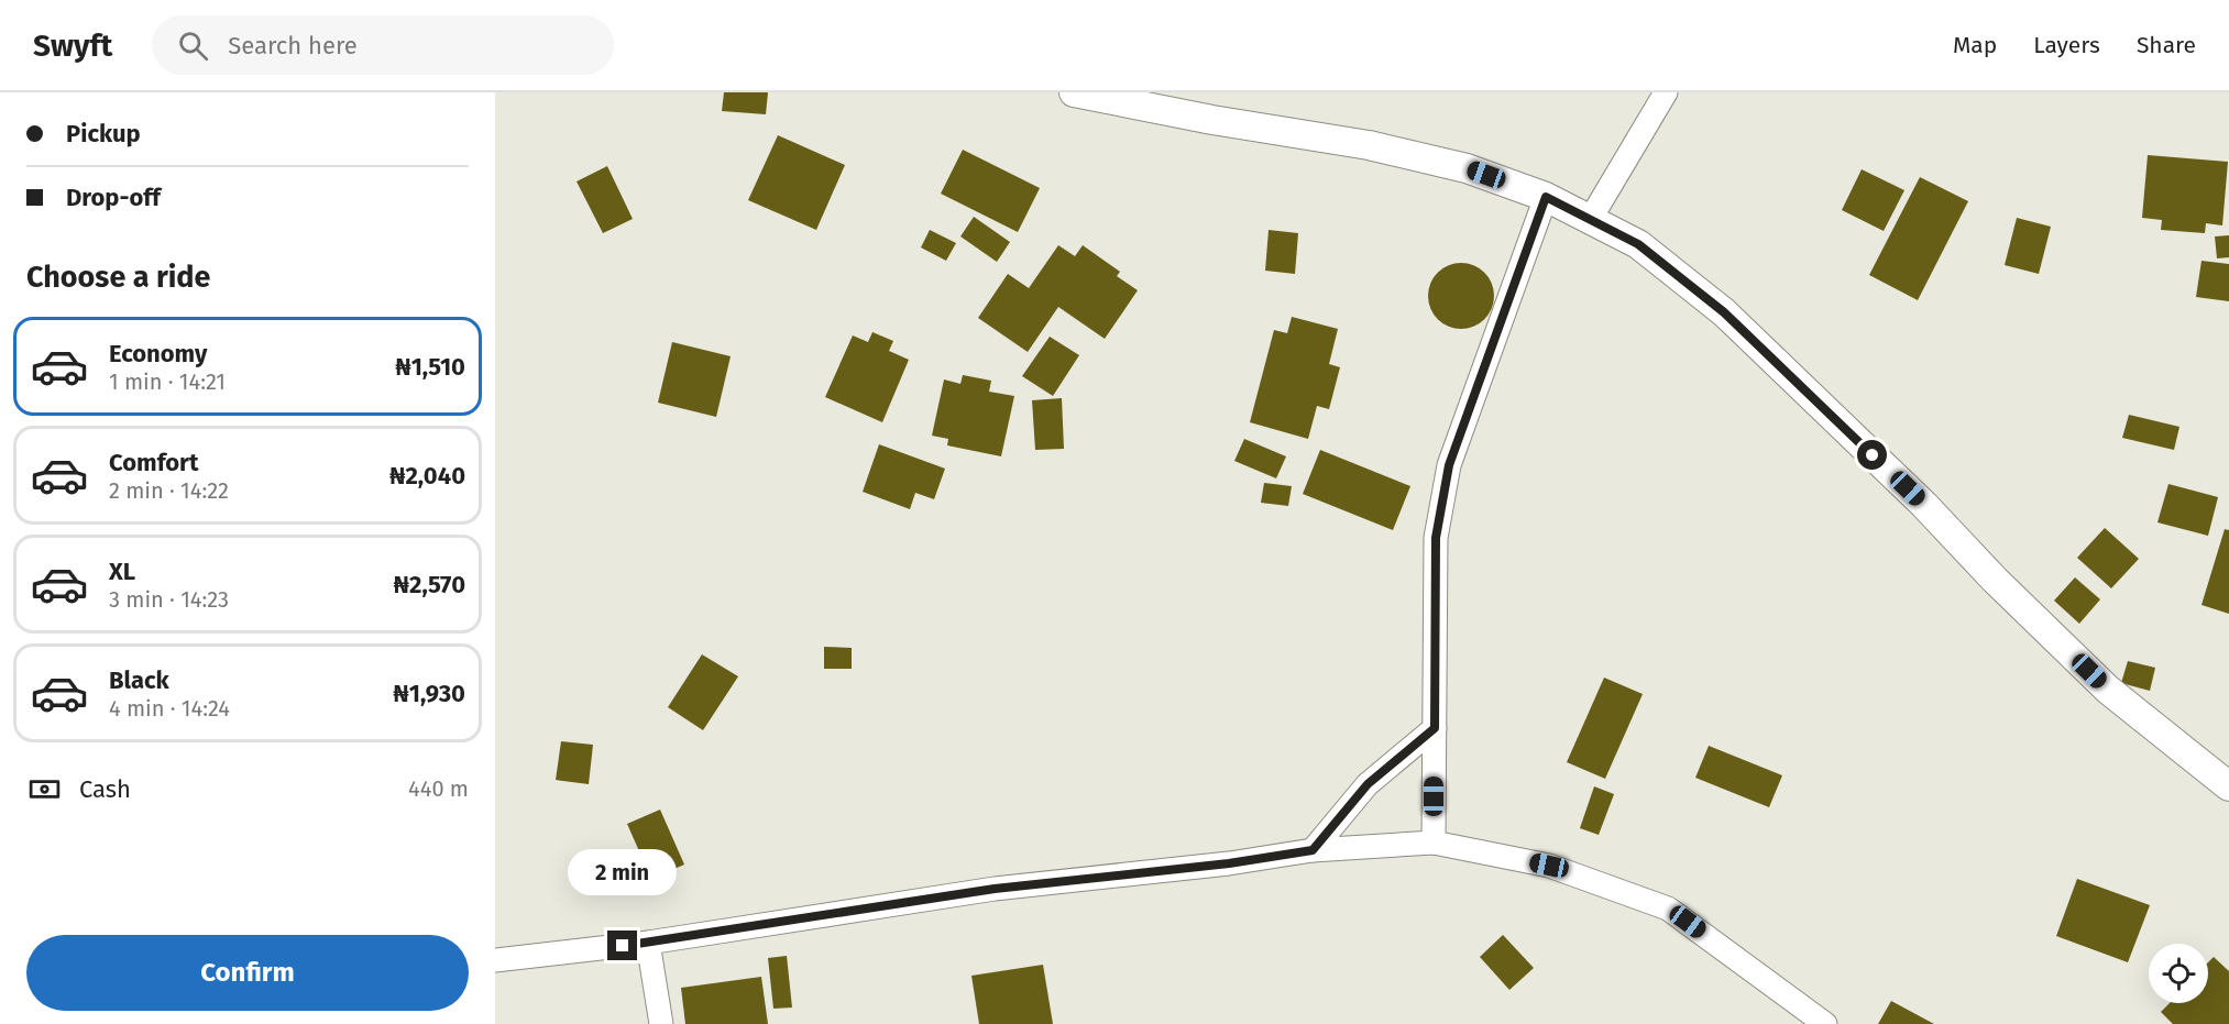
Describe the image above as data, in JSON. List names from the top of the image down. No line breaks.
{"page":{"header":"Swyft","search":"Search here","nav":["Map","Layers","Share"],"banner":["Pickup","Drop-off"],"heading":"Choose a ride","list":[{"name":"Economy","note":"1 min · 14:21","value":"₦1,510"},{"name":"Comfort","note":"2 min · 14:22","value":"₦2,040"},{"name":"XL","note":"3 min · 14:23","value":"₦2,570"},{"name":"Black","note":"4 min · 14:24","value":"₦1,930"}],"pay":["Cash","440 m"],"bubble":"2 min","buttons":"Confirm"}}
